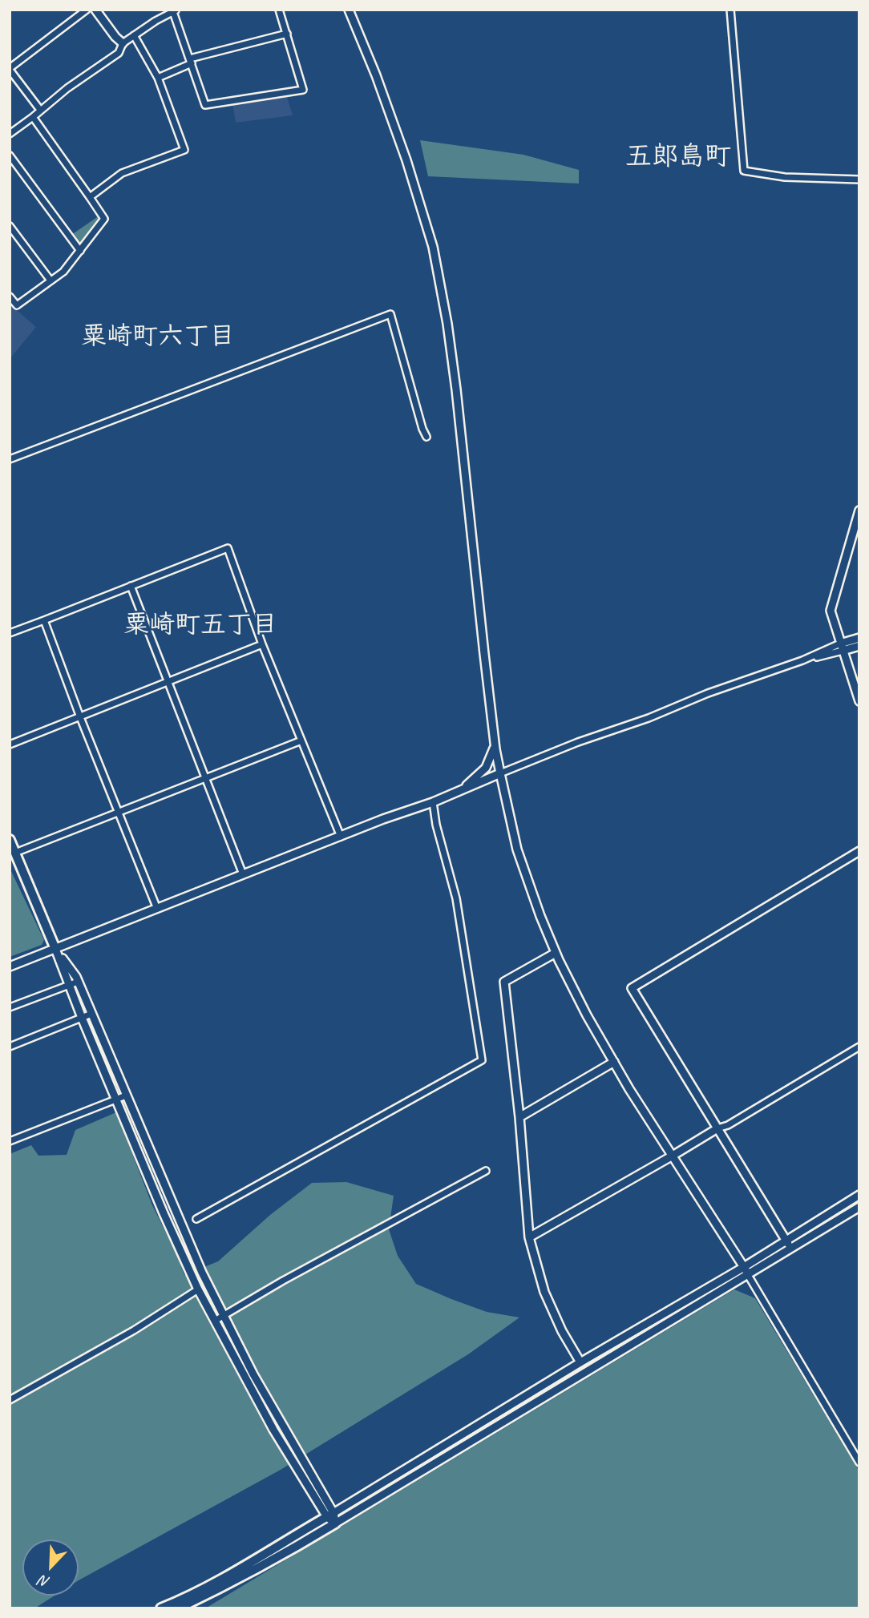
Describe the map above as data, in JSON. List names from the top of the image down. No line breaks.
{"districts":["五郎島町","粟崎町六丁目","粟崎町五丁目"],"north":"bottom left"}
